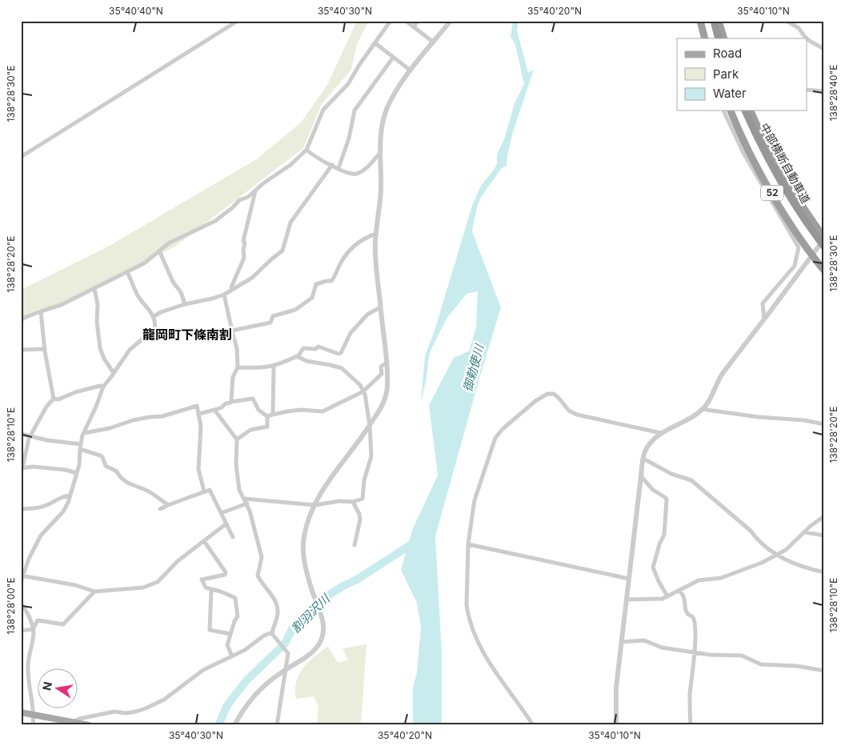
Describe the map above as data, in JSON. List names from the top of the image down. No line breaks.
{"streets":{"highway":["中部横断自動車道","52"]},"districts":["龍岡町下條南割"],"water":["御勅使川","割羽沢川"],"legend":["Road","Park","Water"],"north":"left","coordinates":["35°40'40\"N","35°40'30\"N","35°40'20\"N","35°40'10\"N","138°28'40\"E","138°28'30\"E","138°28'20\"E","138°28'10\"E","138°28'00\"E"]}
